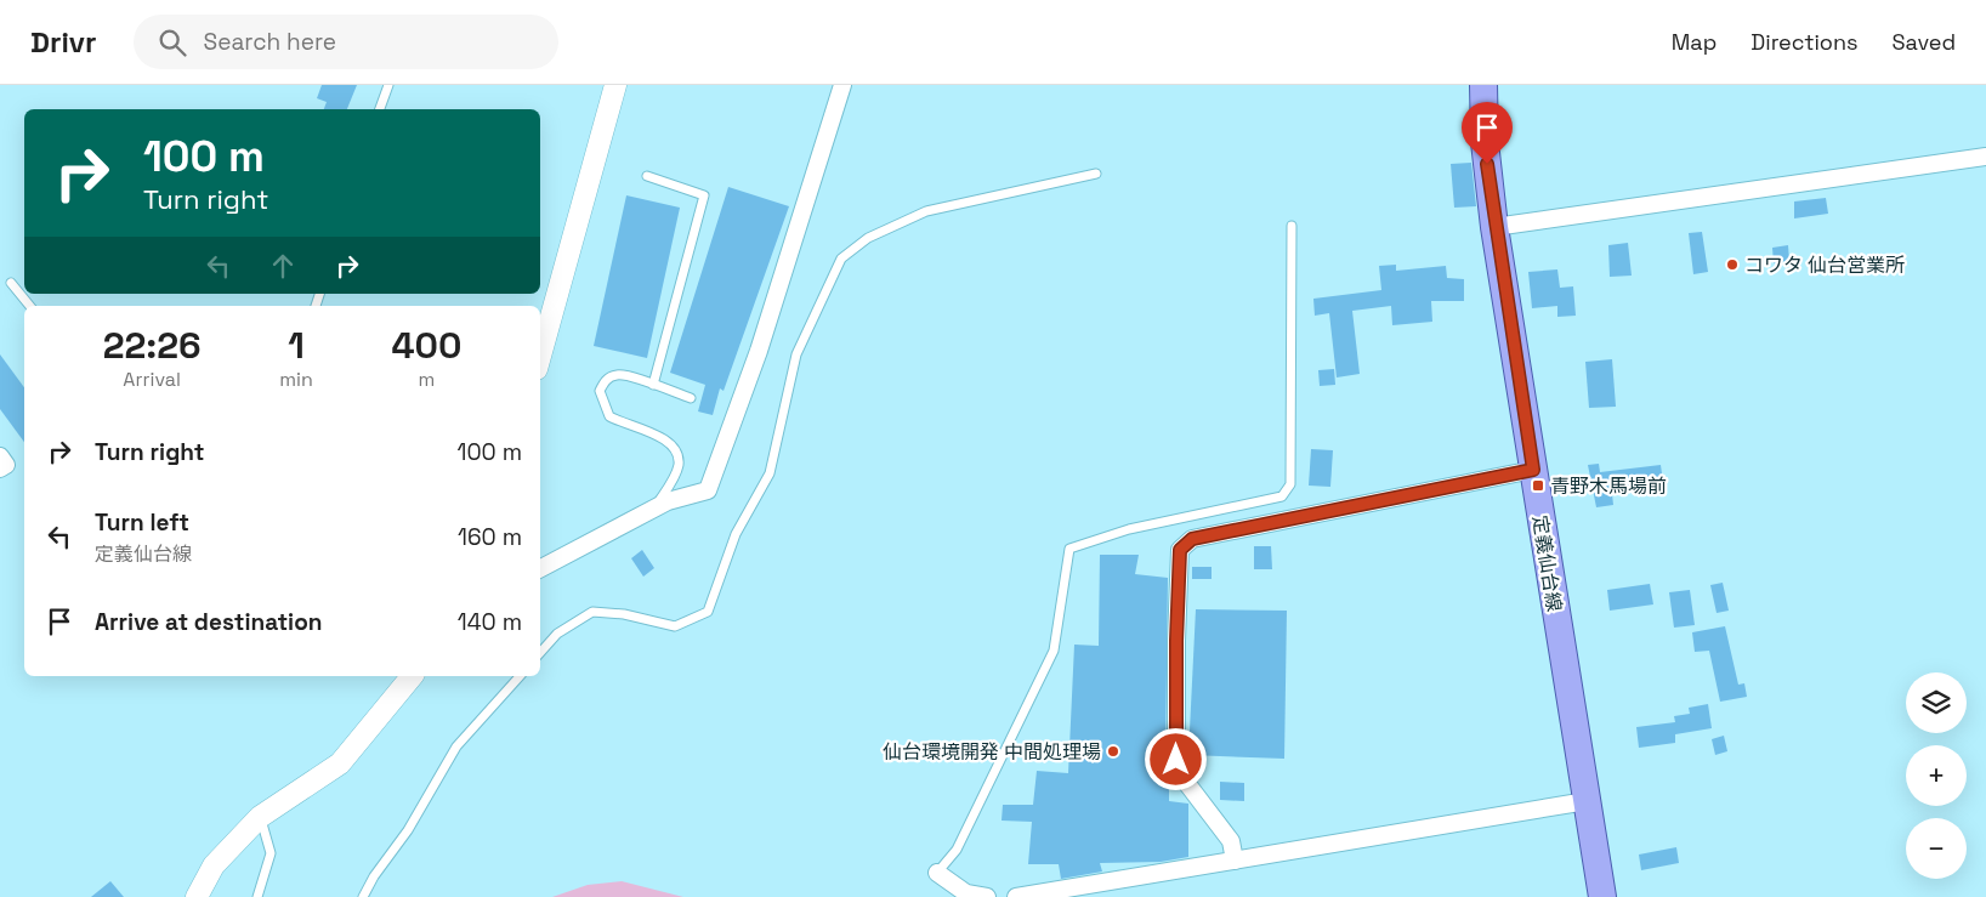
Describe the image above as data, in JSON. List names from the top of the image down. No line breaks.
{"streets":{"main road":["定義仙台線"]},"places":{"other":["コワタ 仙台営業所","仙台環境開発 中間処理場"],"transit":["青野木馬場前"]},"page":{"header":"Drivr","search":"Search here","nav":["Map","Directions","Saved"],"turn":["100 m","Turn right"],"eta":["22:26","Arrival","1","min","400","m"],"list":[{"name":"Turn right","value":"100 m"},{"name":"Turn left","note":"定義仙台線","value":"160 m"},{"name":"Arrive at destination","value":"140 m"}],"map_buttons":["+","−"]}}
